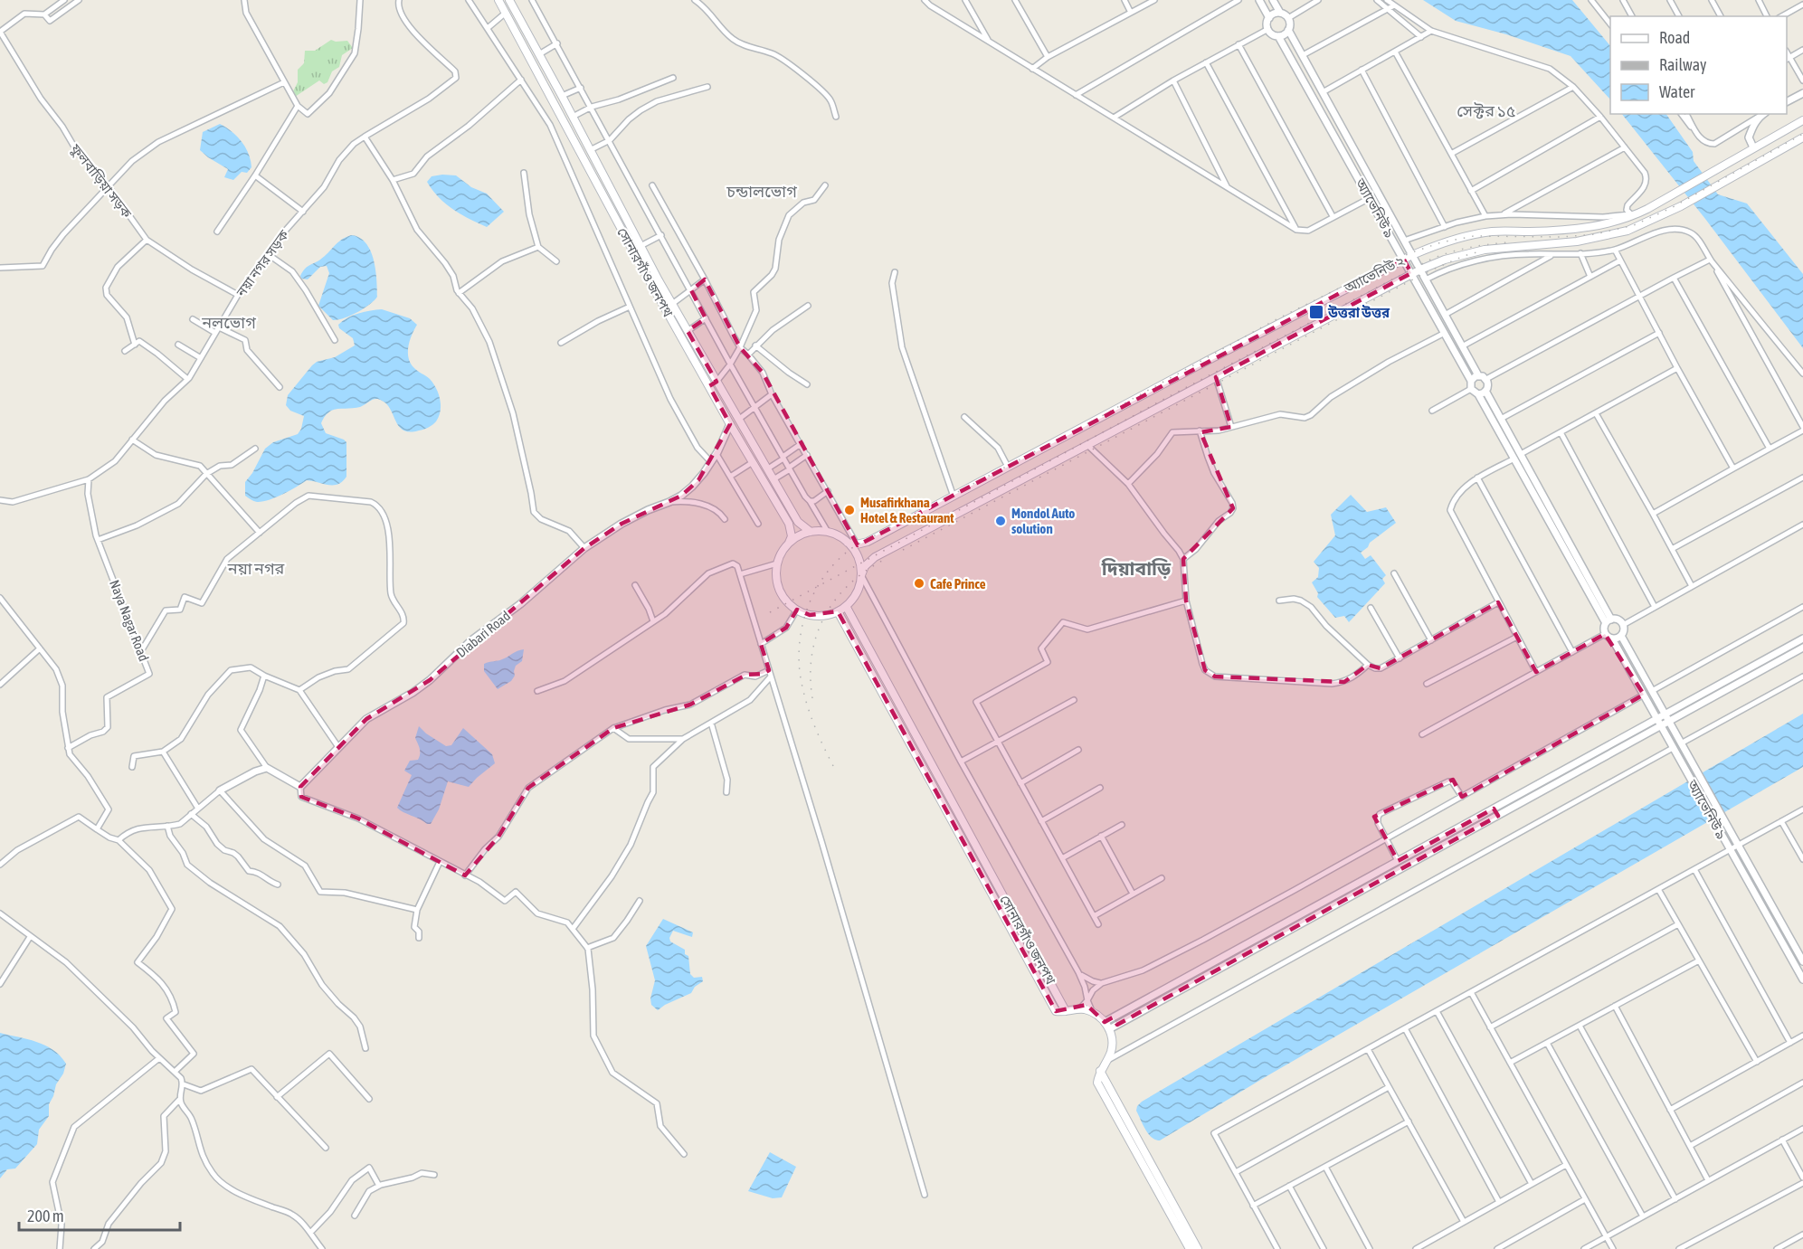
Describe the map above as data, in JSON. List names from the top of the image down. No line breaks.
{"streets":{"main road":["সোনারগাঁও জনপথ","অ্যাভেনিউ ২"],"street":["ফুলবাড়িয়া সড়ক","অ্যাভেনিউ ৯","নয়া নগর সড়ক","Naya Nagar Road","Diabari Road"]},"crossings":[["ফুলবাড়িয়া সড়ক","নয়া নগর সড়ক"],["অ্যাভেনিউ ৯","অ্যাভেনিউ ২"],["নয়া নগর সড়ক","Naya Nagar Road"],["সোনারগাঁও জনপথ","অ্যাভেনিউ ২"],["সোনারগাঁও জনপথ","Diabari Road"]],"districts":["সেক্টর ১৫","চন্ডালভোগ","নলভোগ","নয়া নগর","দিয়াবাড়ি"],"places":{"transit":["উত্তরা উত্তর"],"other":["Musafirkhana Hotel & Restaurant","Mondol Auto solution","Cafe Prince"]},"legend":["Road","Railway","Water"],"scale_bar":"200 m"}
